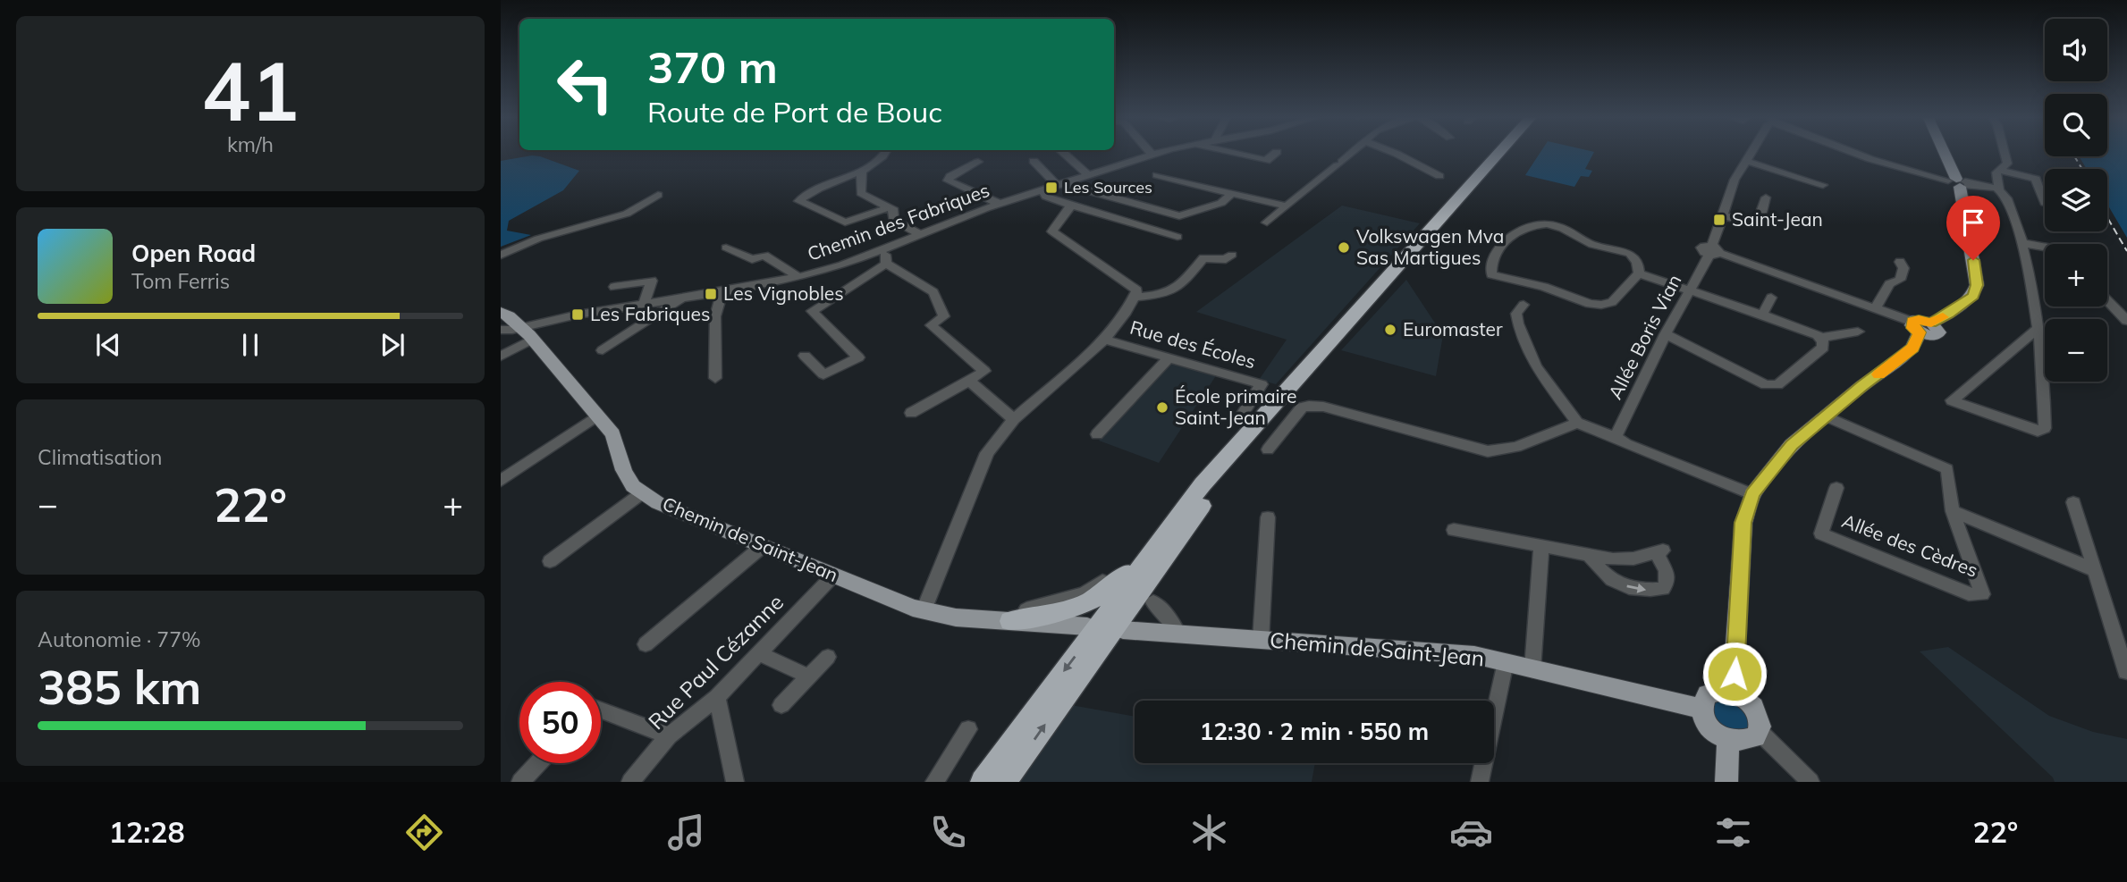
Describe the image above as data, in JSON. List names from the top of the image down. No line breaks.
{"streets":{"main road":["Chemin de Saint-Jean"],"street":["Chemin des Fabriques","Allée Boris Vian","Rue des Écoles","Allée des Cèdres","Rue Paul Cézanne"]},"crossings":[["Chemin des Fabriques","Chemin de Saint-Jean"],["Rue des Écoles","Chemin de Saint-Jean"],["Chemin de Saint-Jean","Rue Paul Cézanne"]],"places":{"transit":["Les Sources","Saint-Jean","Les Vignobles","Les Fabriques"],"other":["Volkswagen Mva Sas Martigues","Euromaster","École primaire Saint-Jean"]},"page":{"tile":[["41","km/h"],"Climatisation",["Autonomie · 77%","385 km"]],"map_buttons":["+","−"],"turn":["370 m","Route de Port de Bouc"],"song":["Open Road","Tom Ferris"],"heat":["−","22°","+"],"limit":"50","trip":"12:30 · 2 min · 550 m","tabs":["12:28","22°"]}}
